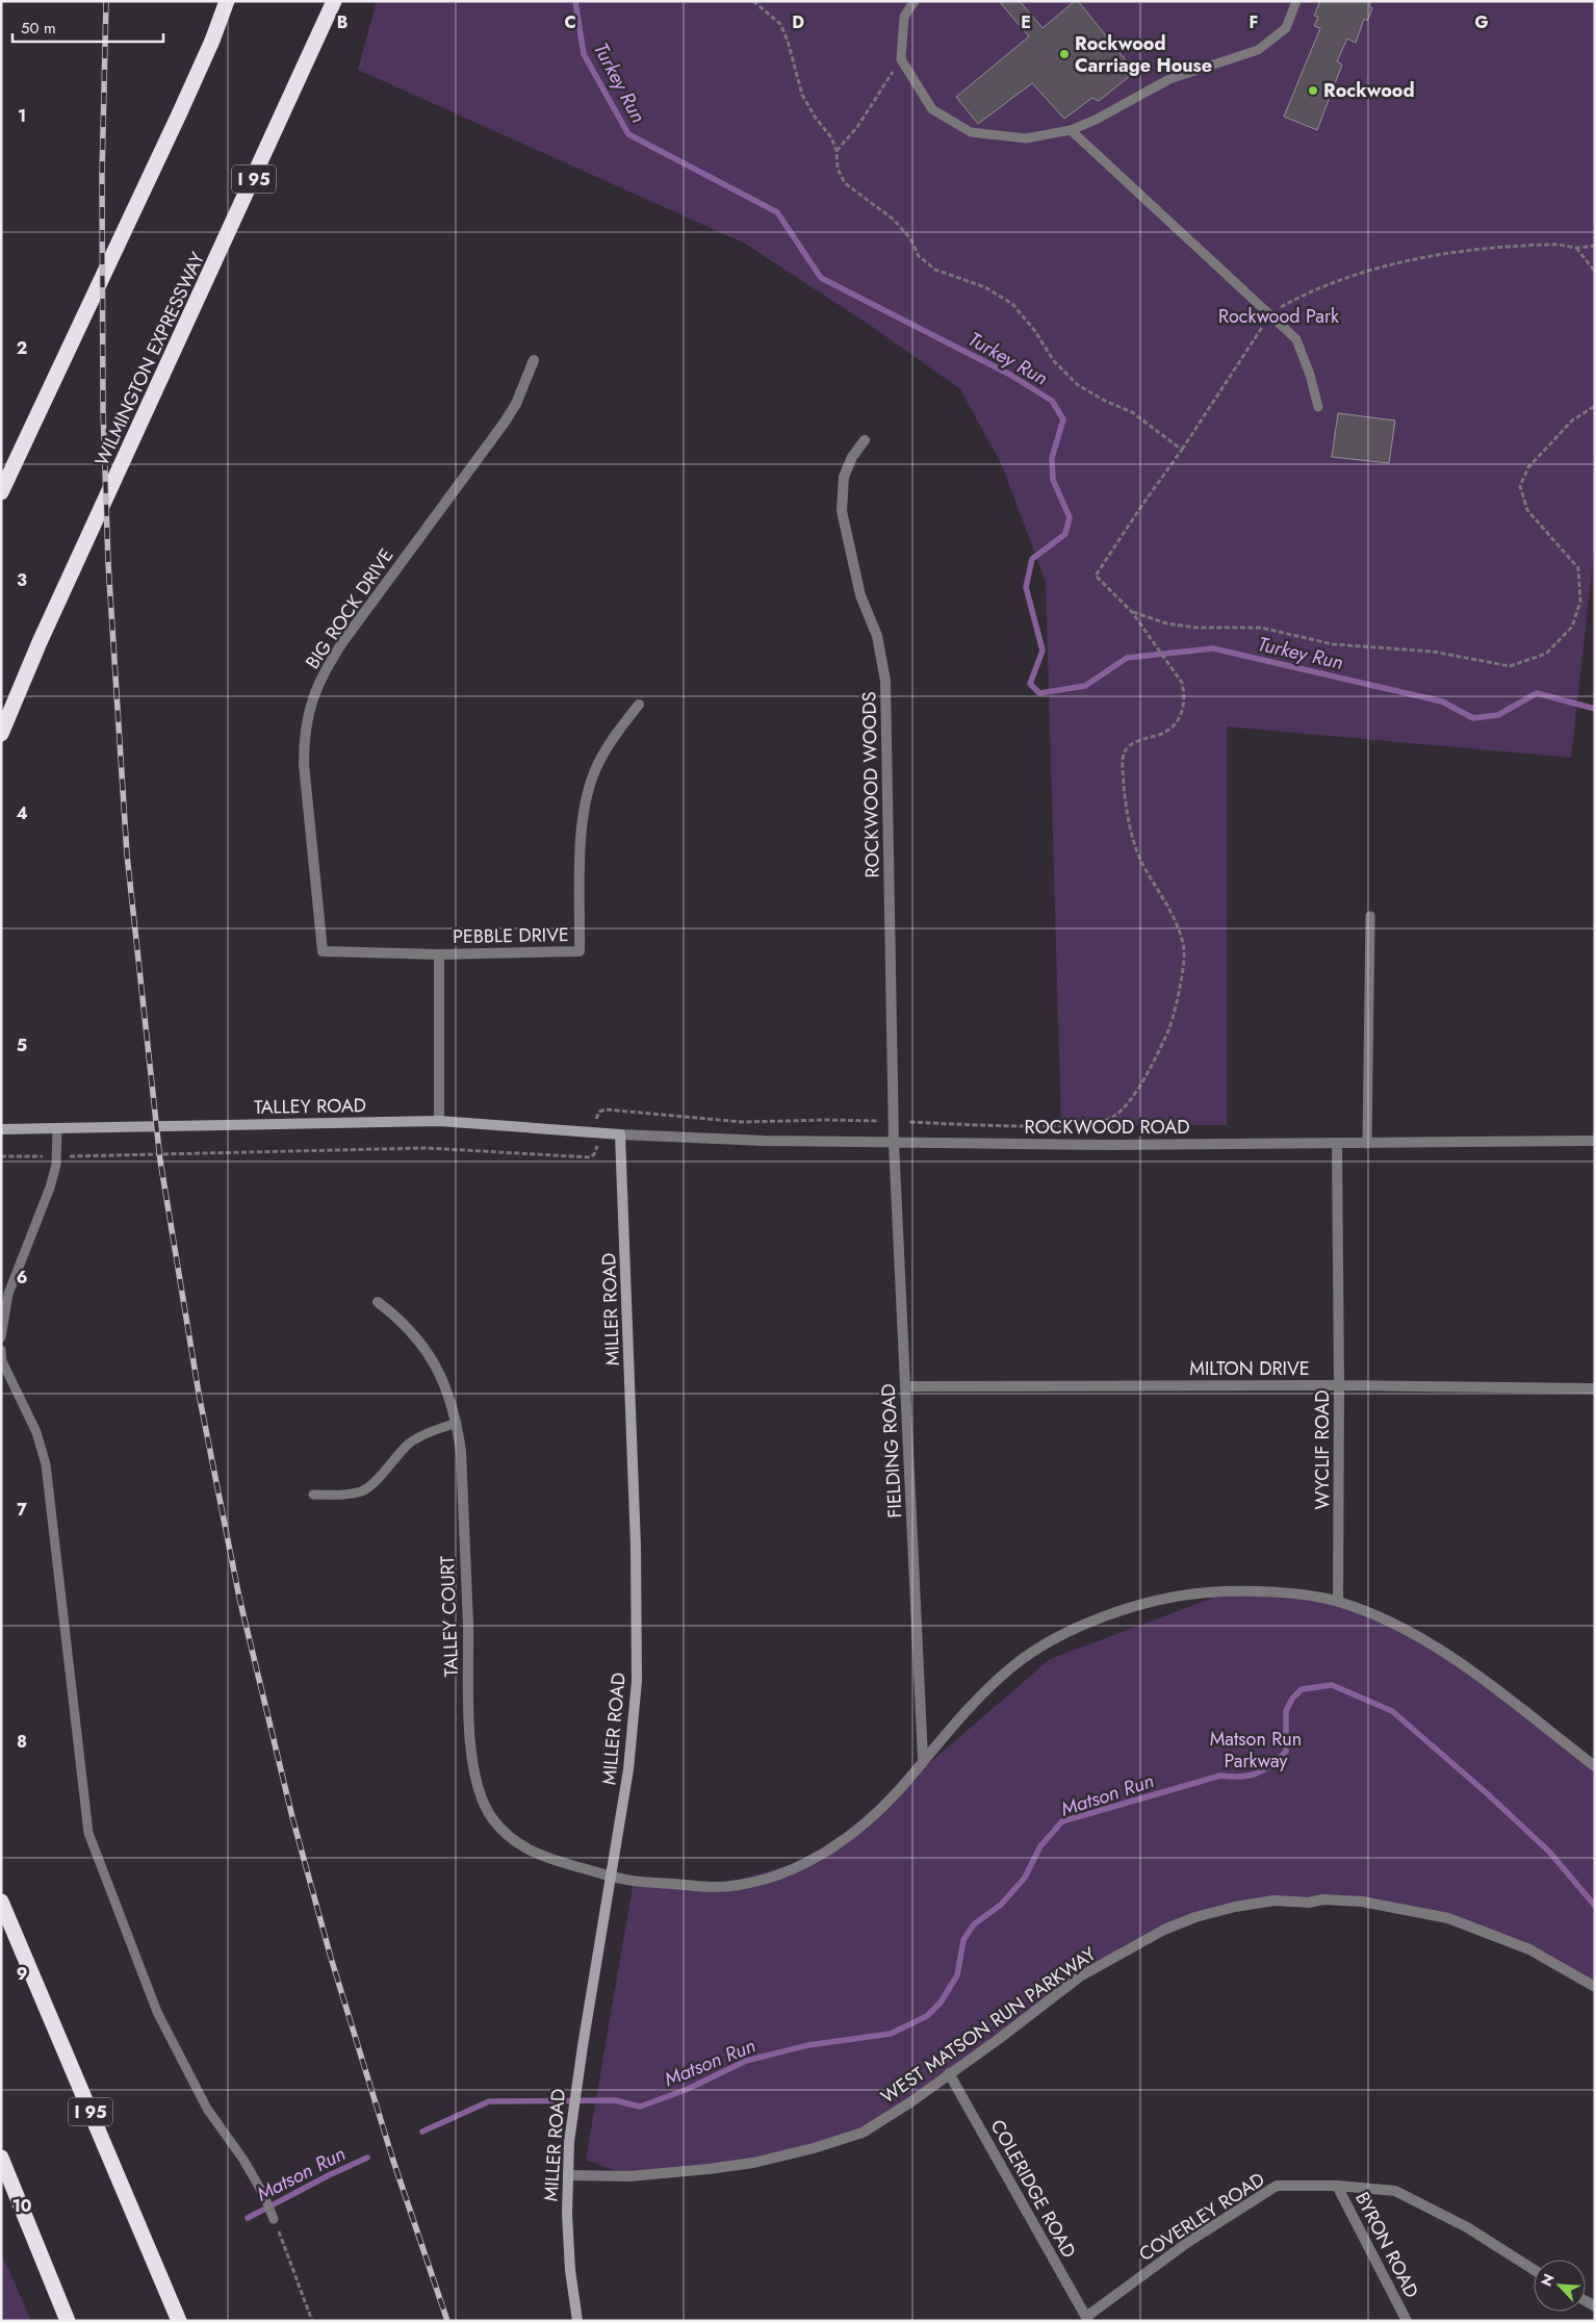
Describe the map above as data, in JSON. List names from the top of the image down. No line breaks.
{"streets":{"highway":["I 95","WILMINGTON EXPRESSWAY"],"street":["BIG ROCK DRIVE","ROCKWOOD WOODS","PEBBLE DRIVE","TALLEY ROAD","ROCKWOOD ROAD","MILLER ROAD","MILTON DRIVE","WYCLIF ROAD","FIELDING ROAD","TALLEY COURT","WEST MATSON RUN PARKWAY","COLERIDGE ROAD","COVERLEY ROAD","BYRON ROAD"]},"crossings":[["BIG ROCK DRIVE","PEBBLE DRIVE"],["ROCKWOOD WOODS","ROCKWOOD ROAD"],["ROCKWOOD WOODS","FIELDING ROAD"],["PEBBLE DRIVE","TALLEY ROAD"],["TALLEY ROAD","ROCKWOOD ROAD"],["TALLEY ROAD","MILLER ROAD"],["ROCKWOOD ROAD","MILLER ROAD"],["ROCKWOOD ROAD","WYCLIF ROAD"],["ROCKWOOD ROAD","FIELDING ROAD"],["MILLER ROAD","TALLEY COURT"],["MILLER ROAD","WEST MATSON RUN PARKWAY"],["MILTON DRIVE","WYCLIF ROAD"],["MILTON DRIVE","FIELDING ROAD"],["WYCLIF ROAD","TALLEY COURT"],["FIELDING ROAD","TALLEY COURT"],["WEST MATSON RUN PARKWAY","COLERIDGE ROAD"],["COLERIDGE ROAD","COVERLEY ROAD"],["COVERLEY ROAD","BYRON ROAD"]],"water":["Turkey Run","Matson Run"],"parks":["Rockwood Park","Matson Run Parkway"],"places":["Rockwood Carriage House","Rockwood"],"scale_bar":"50 m","north":"top left","grid":{"columns":["B","C","D","E","F","G"],"rows":["1","2","3","4","5","6","7","8","9","10"]}}
